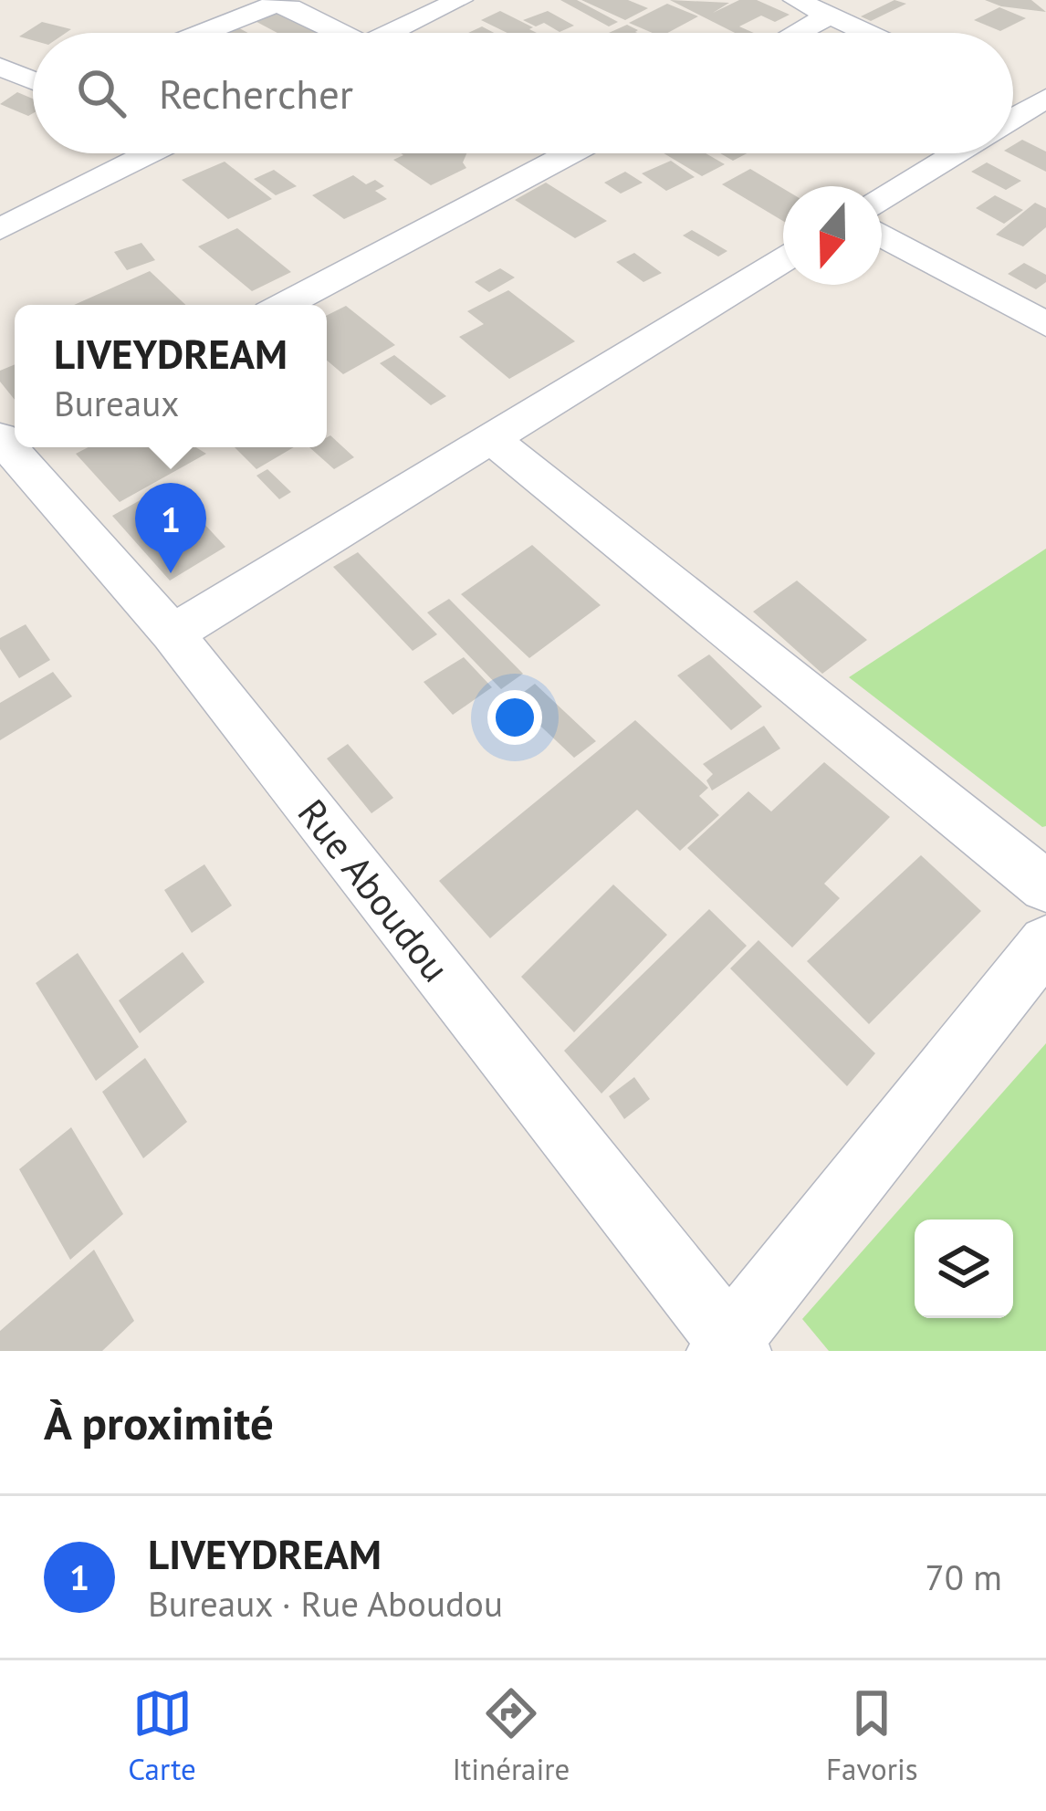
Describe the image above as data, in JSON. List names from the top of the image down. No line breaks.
{"streets":{"street":["Rue Aboudou"]},"north":"bottom","page":{"search":"Rechercher","popup":["LIVEYDREAM","Bureaux"],"pins":"1","heading":"À proximité","list":[{"mark":"1","name":"LIVEYDREAM","note":"Bureaux · Rue Aboudou","value":"70 m"}],"nav":["Carte","Itinéraire","Favoris"]}}
